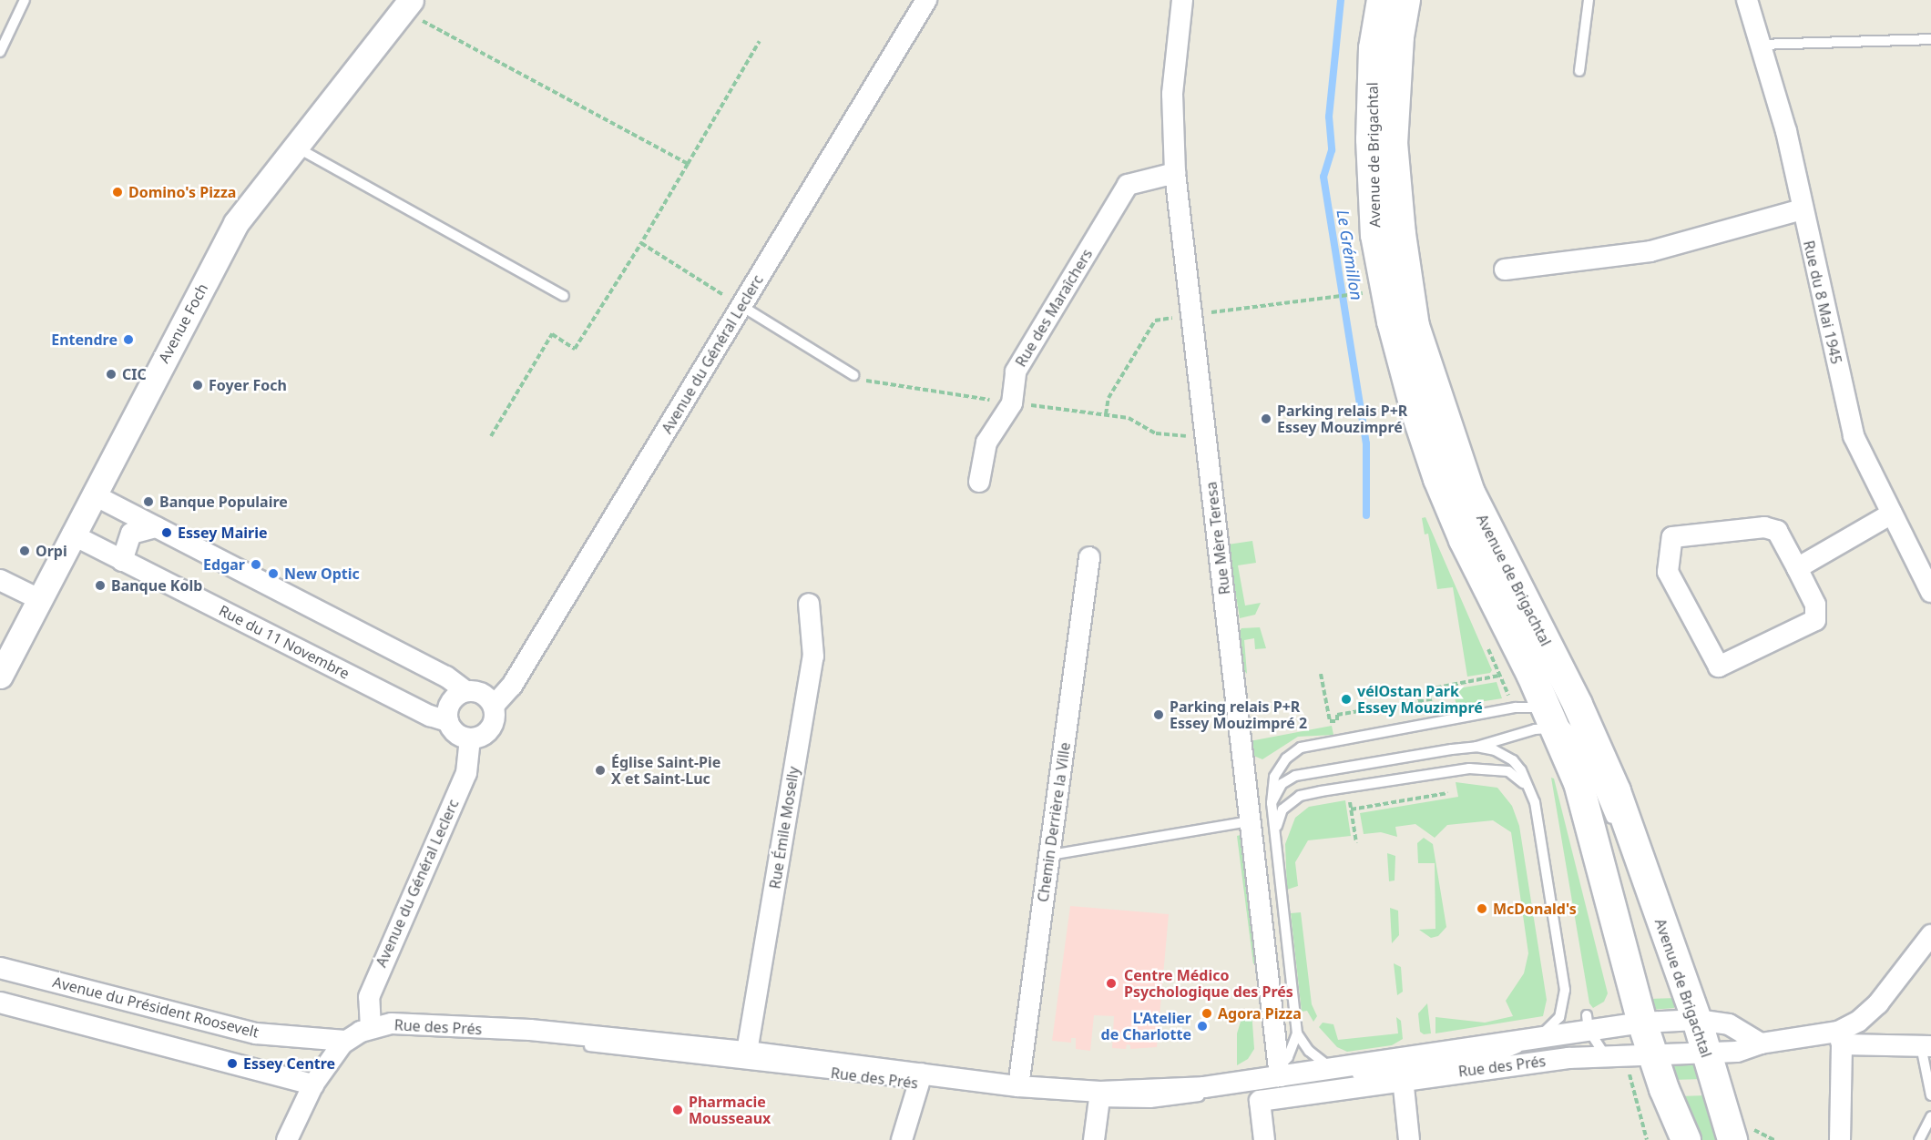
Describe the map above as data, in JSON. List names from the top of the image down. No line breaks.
{"streets":{"main road":["Avenue de Brigachtal"],"street":["Rue du 8 Mai 1945","Rue des Maraîchers","Avenue Foch","Avenue du Général Leclerc","Rue Mère Teresa","Rue du 11 Novembre","Chemin Derrière la Ville","Rue Émile Moselly","Avenue du Président Roosevelt","Rue des Prés"]},"crossings":[["Avenue de Brigachtal","Rue des Prés"],["Rue des Maraîchers","Rue Mère Teresa"],["Avenue Foch","Rue du 11 Novembre"],["Avenue du Général Leclerc","Rue du 11 Novembre"],["Avenue du Général Leclerc","Rue des Prés"],["Rue Mère Teresa","Rue des Prés"],["Chemin Derrière la Ville","Rue des Prés"],["Rue Émile Moselly","Rue des Prés"],["Avenue du Président Roosevelt","Rue des Prés"]],"water":["Le Grémillon"],"places":["Domino's Pizza","Entendre","CIC","Foyer Foch","Parking relais P+R Essey Mouzimpré","Banque Populaire","Essey Mairie","Orpi","Edgar","New Optic","Banque Kolb","vélOstan Park Essey Mouzimpré","Parking relais P+R Essey Mouzimpré 2","Église Saint-Pie X et Saint-Luc","McDonald's","Centre Médico Psychologique des Prés","Agora Pizza","L'Atelier de Charlotte","Essey Centre","Pharmacie Mousseaux"]}
